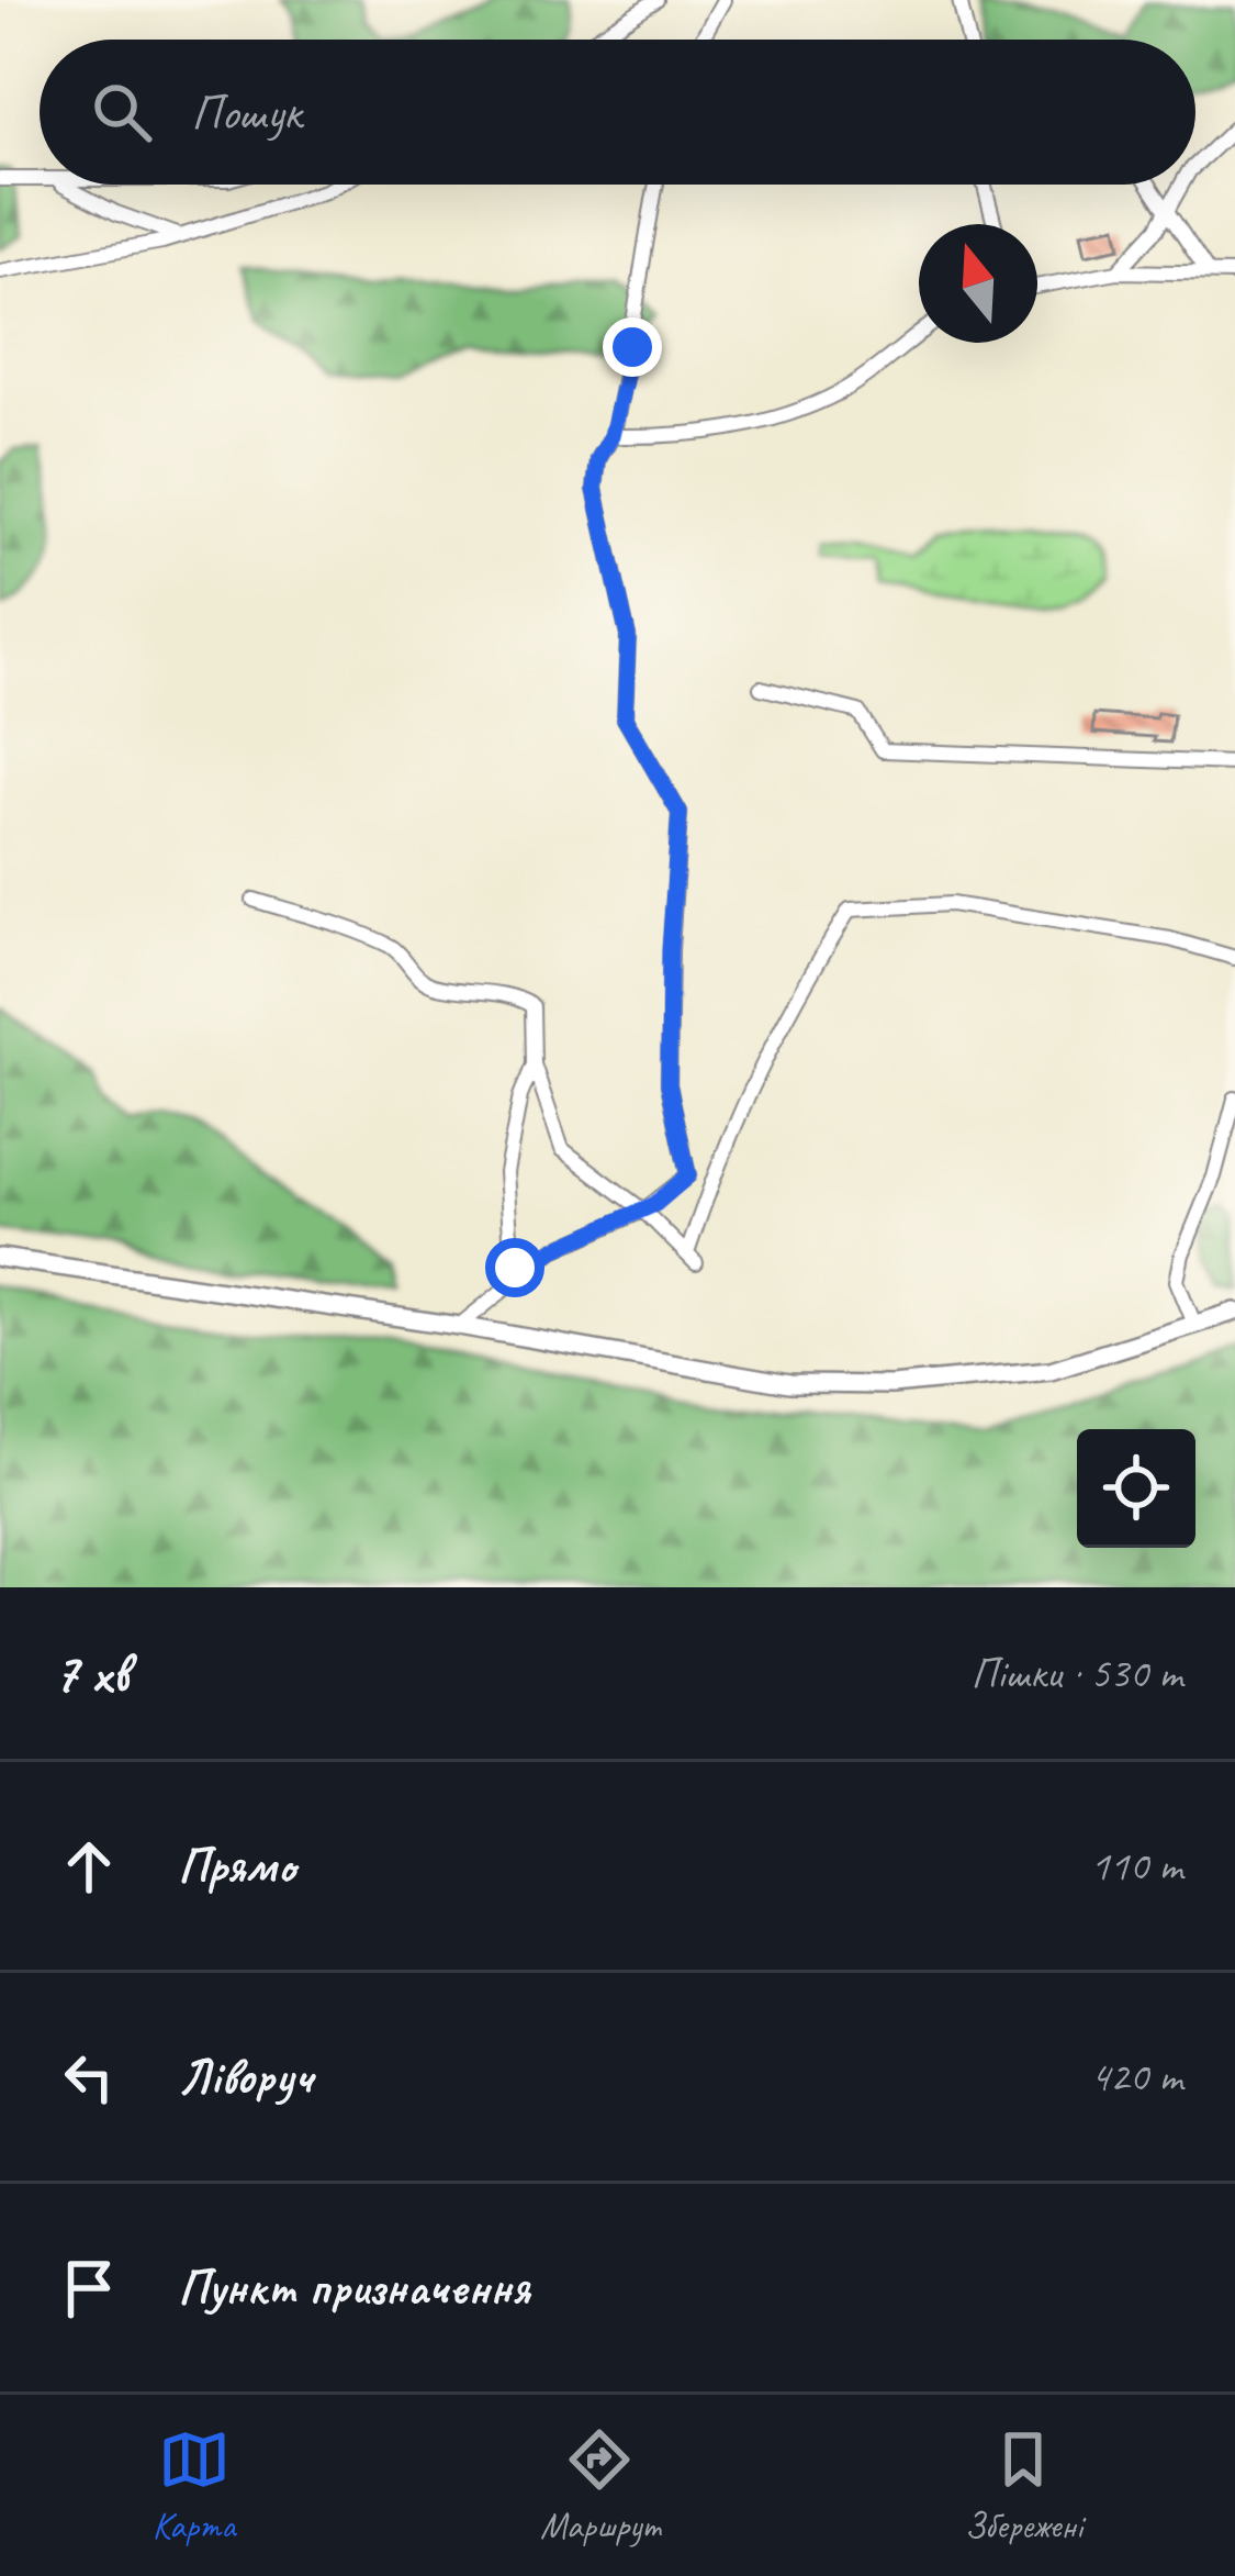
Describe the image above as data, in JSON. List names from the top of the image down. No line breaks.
{"north":"top","page":{"search":"Пошук","heading":["7 хв","Пішки · 530 m"],"list":[["Прямо","110 m"],["Ліворуч","420 m"],"Пункт призначення"],"nav":["Карта","Маршрут","Збережені"]}}
